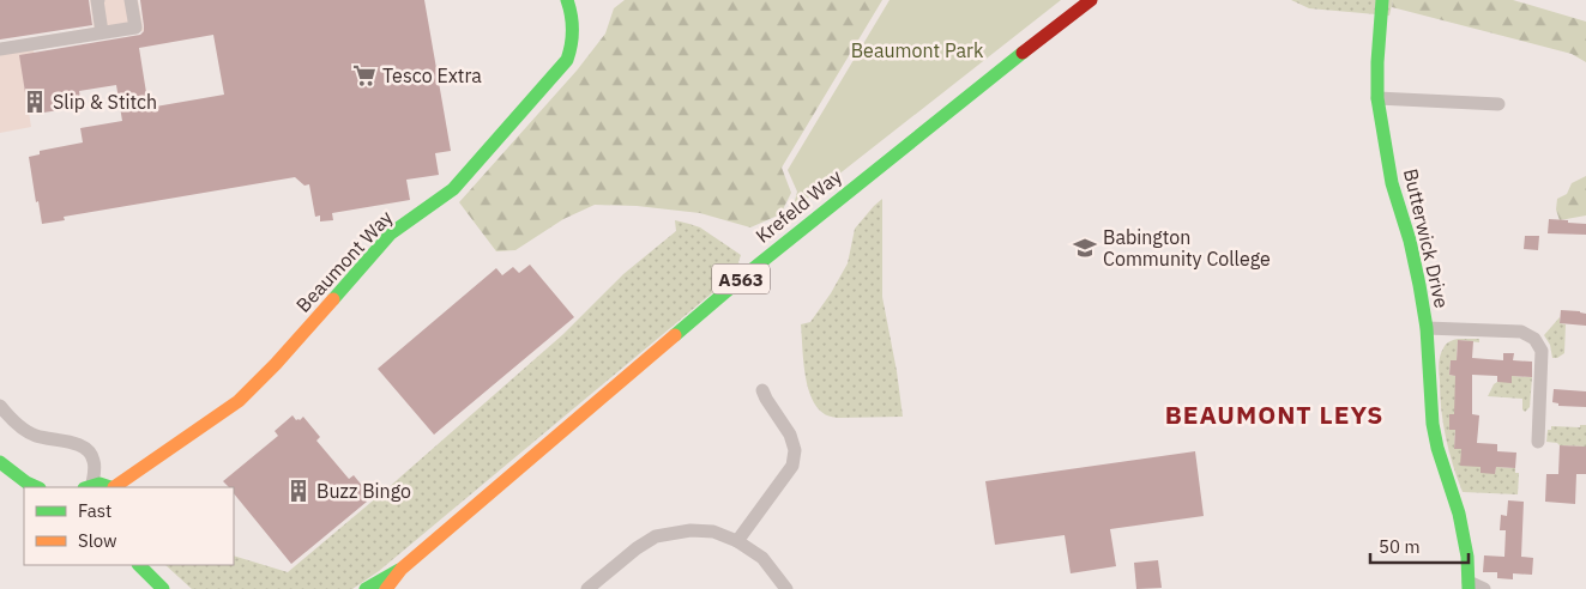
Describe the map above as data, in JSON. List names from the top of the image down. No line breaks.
{"streets":{"main road":["Krefeld Way","Butterwick Drive","Beaumont Way","A563"]},"districts":["BEAUMONT LEYS"],"parks":["Beaumont Park"],"places":{"supermarket":["Tesco Extra"],"building":["Slip & Stitch","Buzz Bingo"],"school or university":["Babington Community College"]},"legend":["Fast","Slow"],"scale_bar":"50 m"}
